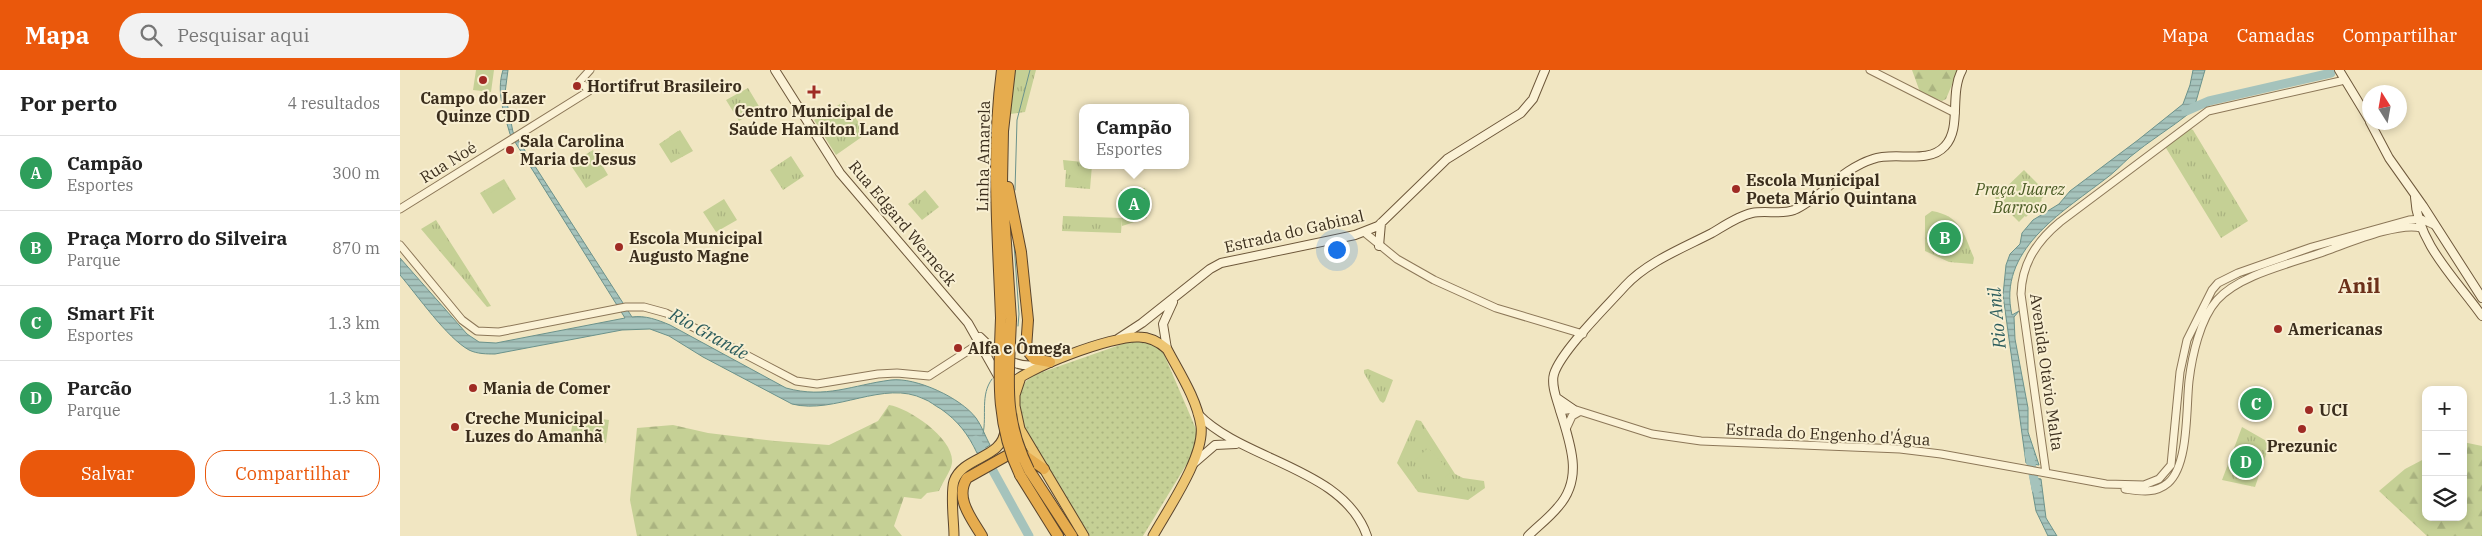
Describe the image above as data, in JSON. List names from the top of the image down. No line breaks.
{"streets":{"highway":["Linha Amarela","Rua Edgard Werneck","Estrada do Gabinal"],"street":["Rua Noé","Avenida Otávio Malta","Estrada do Engenho d'Água"]},"crossings":[["Rua Edgard Werneck","Estrada do Gabinal"],["Avenida Otávio Malta","Estrada do Engenho d'Água"]],"districts":["Anil"],"water":["Rio Anil","Rio Grande"],"parks":["Praça Juarez Barroso"],"places":{"other":["Campo do Lazer Quinze CDD","Hortifrut Brasileiro","Sala Carolina Maria de Jesus","Escola Municipal Poeta Mário Quintana","Escola Municipal Augusto Magne","Americanas","Alfa e Ômega","Mania de Comer","UCI","Creche Municipal Luzes do Amanhã","Prezunic"],"health":["Centro Municipal de Saúde Hamilton Land"]},"north":"top","page":{"header":"Mapa","search":"Pesquisar aqui","nav":["Mapa","Camadas","Compartilhar"],"heading":["Por perto","4 resultados"],"popup":["Campão","Esportes"],"list":[{"mark":"A","name":"Campão","note":"Esportes","value":"300 m"},{"mark":"B","name":"Praça Morro do Silveira","note":"Parque","value":"870 m"},{"mark":"C","name":"Smart Fit","note":"Esportes","value":"1.3 km"},{"mark":"D","name":"Parcão","note":"Parque","value":"1.3 km"}],"pins":["A","B","C","D"],"map_buttons":["+","−"],"buttons":["Salvar","Compartilhar"]}}
